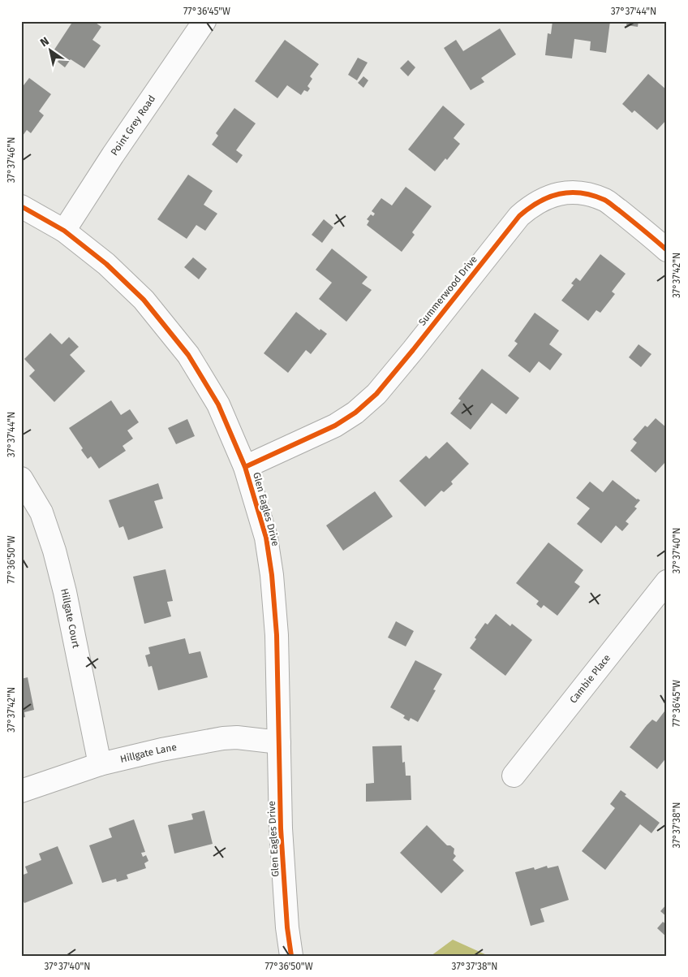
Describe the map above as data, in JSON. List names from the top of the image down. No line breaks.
{"streets":{"street":["Point Grey Road","Summerwood Drive","Glen Eagles Drive","Hillgate Court","Cambie Place","Hillgate Lane"]},"crossings":[["Point Grey Road","Glen Eagles Drive"],["Summerwood Drive","Glen Eagles Drive"],["Glen Eagles Drive","Hillgate Lane"],["Hillgate Court","Hillgate Lane"]],"north":"top left","coordinates":["77°36'45\"W","37°37'44\"N","37°37'46\"N","37°37'42\"N","37°37'40\"N","77°36'50\"W","37°37'38\"N"]}
